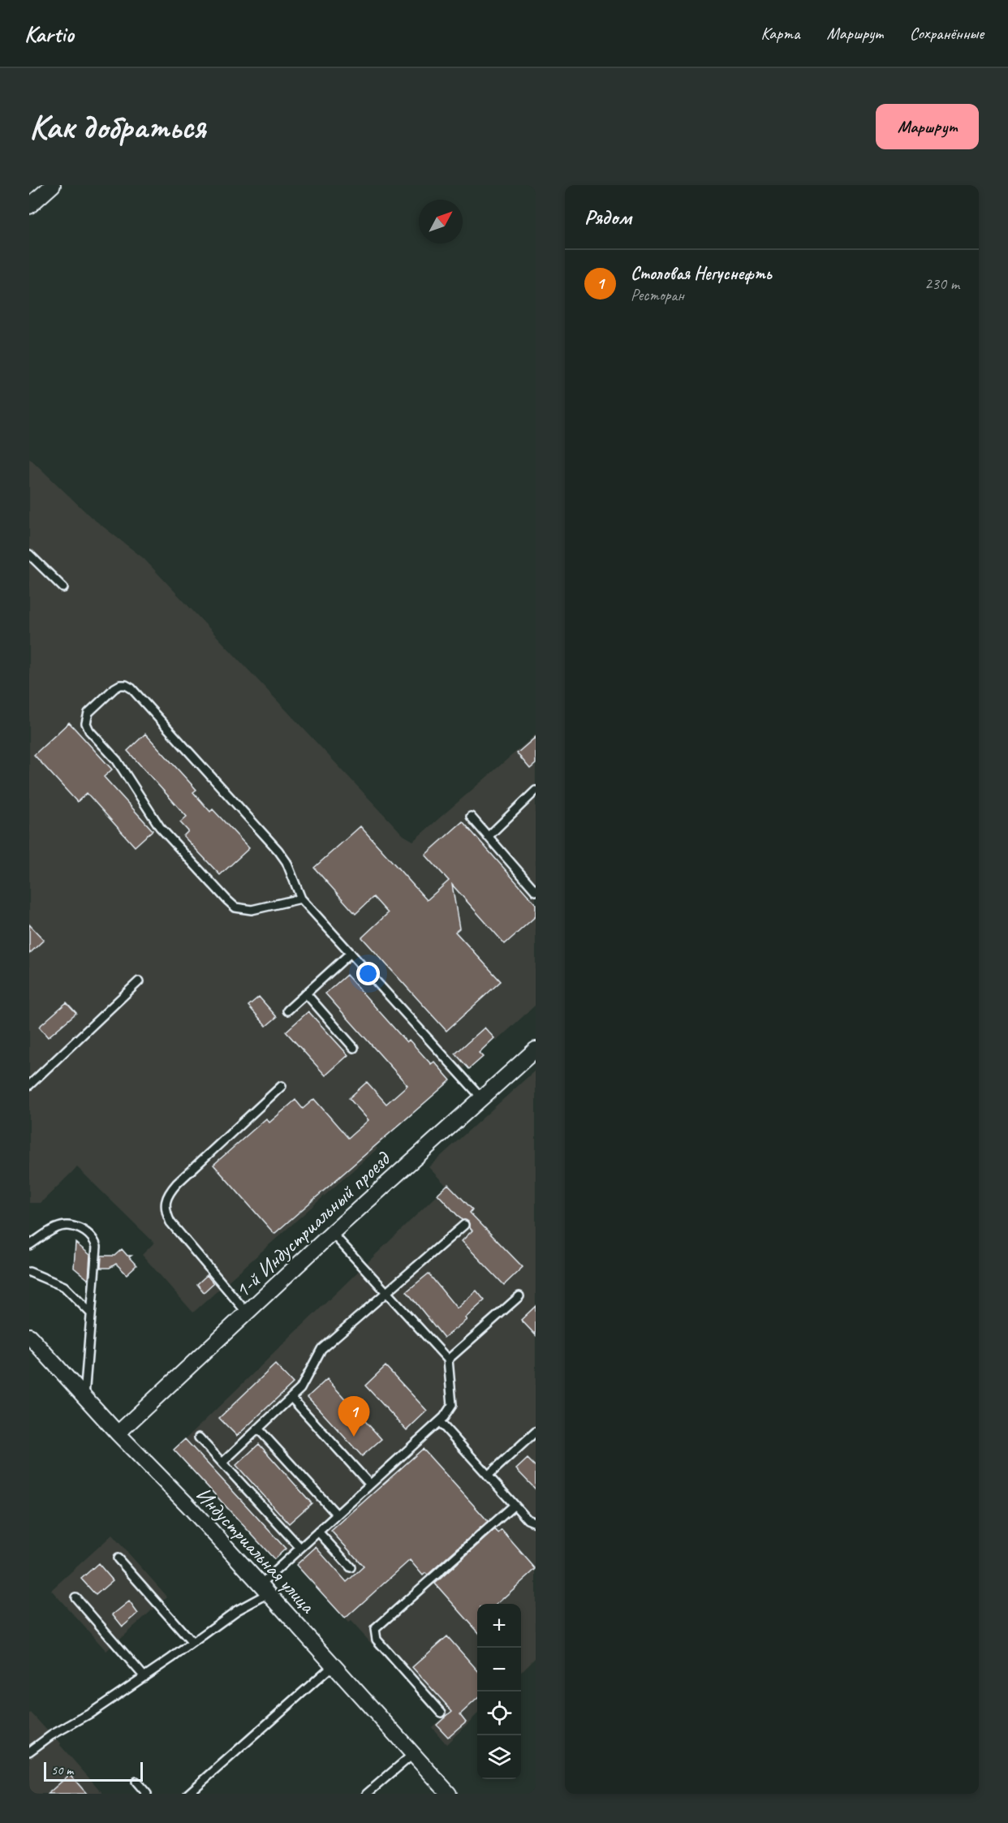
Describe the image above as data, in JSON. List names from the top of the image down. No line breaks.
{"streets":{"street":["1-й Индустриальный проезд","Индустриальная улица"]},"crossings":[["1-й Индустриальный проезд","Индустриальная улица"]],"scale_bar":"50 m","north":"top right","page":{"header":"Kartio","nav":["Карта","Маршрут","Сохранённые"],"buttons":"Маршрут","title":"Как добраться","heading":"Рядом","list":[{"mark":"1","name":"Столовая Негуснефть","note":"Ресторан","value":"230 m"}],"pins":"1","map_buttons":["+","−"],"scale":"50 m"}}
